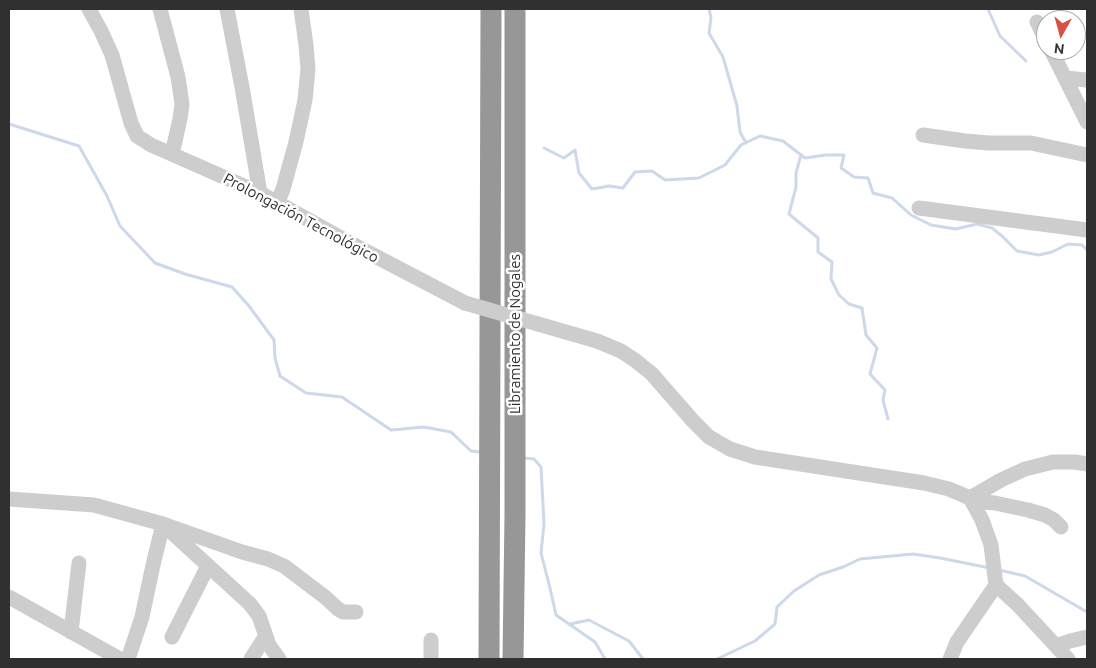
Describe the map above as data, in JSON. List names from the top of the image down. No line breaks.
{"streets":{"highway":["Libramiento de Nogales"],"street":["Prolongación Tecnológico"]},"north":"bottom"}
